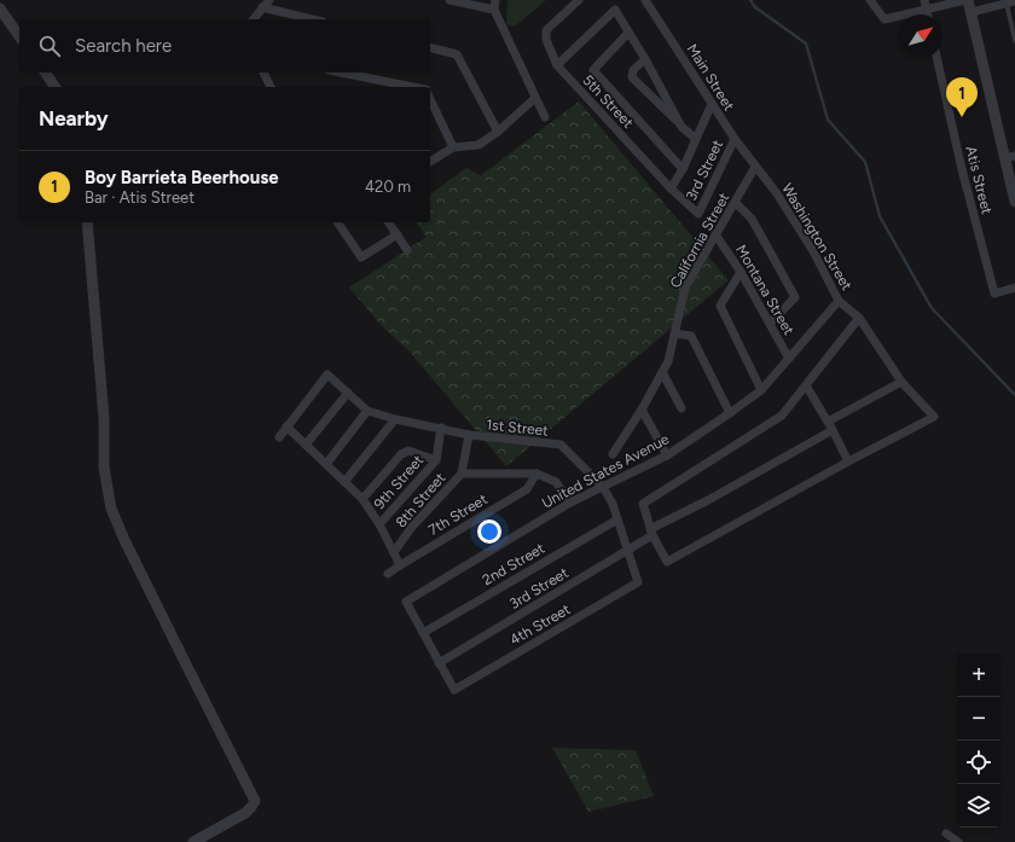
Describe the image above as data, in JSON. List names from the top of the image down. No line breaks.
{"streets":{"street":["Main Street","5th Street","3rd Street","Atis Street","Washington Street","California Street","Montana Street","1st Street","United States Avenue","9th Street","8th Street","7th Street","2nd Street","4th Street"]},"crossings":[["Main Street","3rd Street"],["Main Street","Washington Street"],["Main Street","California Street"],["5th Street","3rd Street"],["3rd Street","1st Street"],["3rd Street","4th Street"],["Washington Street","California Street"],["Washington Street","United States Avenue"],["California Street","Montana Street"],["Montana Street","United States Avenue"],["1st Street","United States Avenue"],["1st Street","9th Street"],["1st Street","8th Street"],["1st Street","2nd Street"],["1st Street","4th Street"],["United States Avenue","2nd Street"]],"north":"top right","page":{"search":"Search here","pins":"1","heading":"Nearby","list":[{"mark":"1","name":"Boy Barrieta Beerhouse","note":"Bar · Atis Street","value":"420 m"}],"map_buttons":["+","−"]}}
